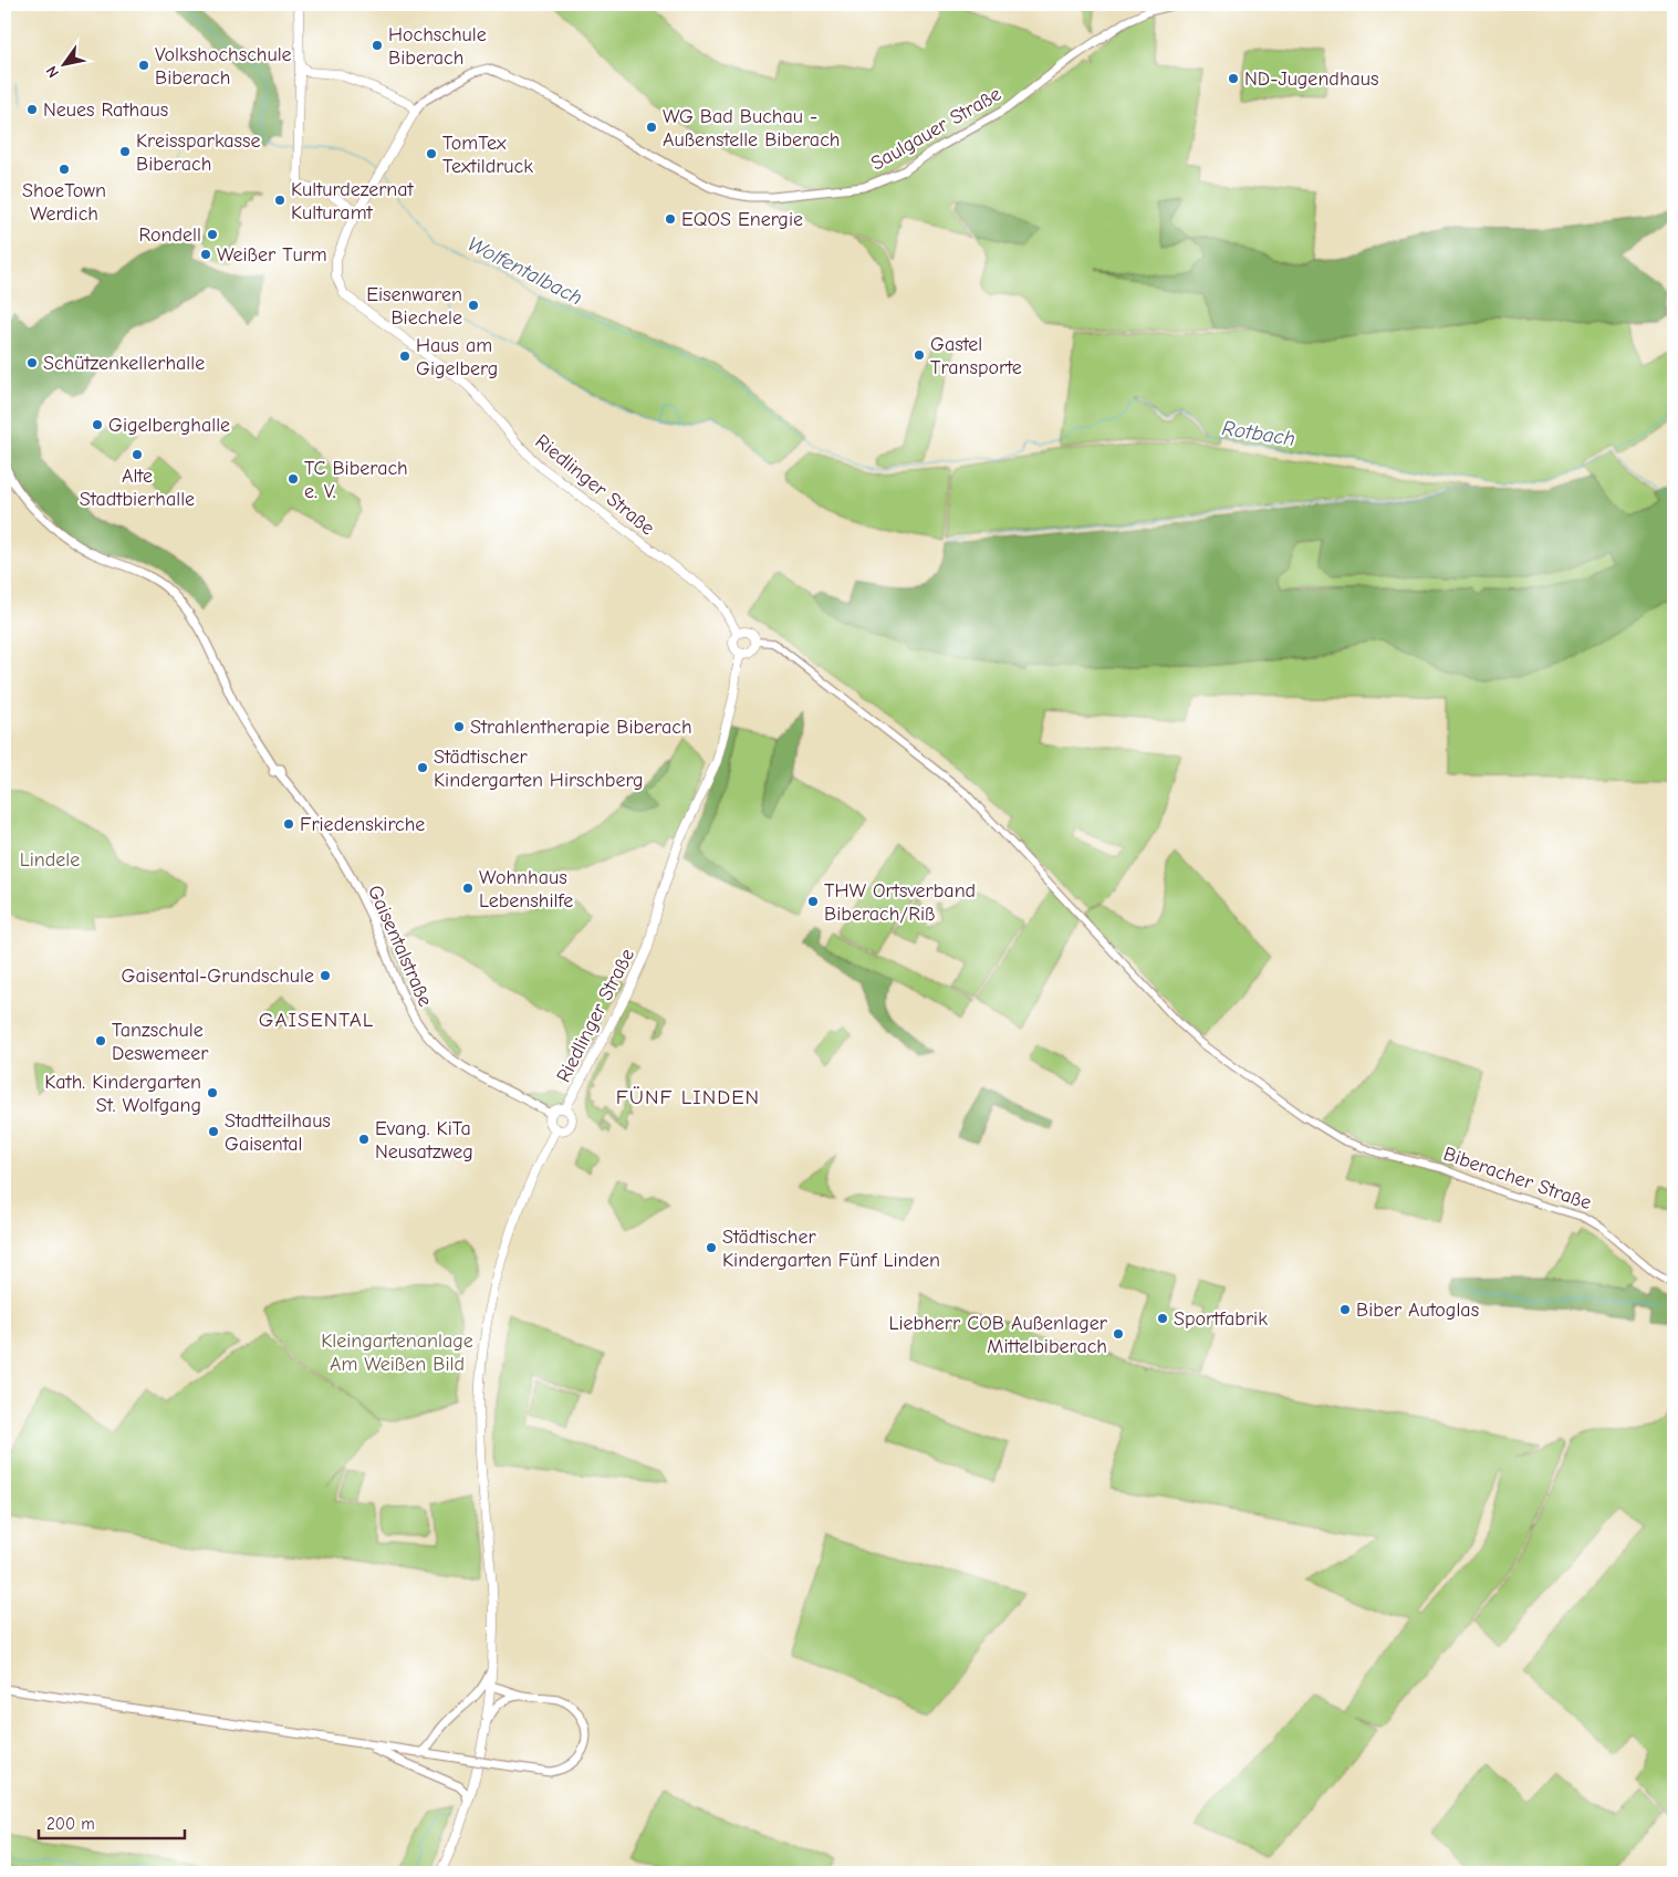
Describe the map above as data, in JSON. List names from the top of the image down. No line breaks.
{"streets":{"main road":["Saulgauer Straße","Riedlinger Straße","Gaisentalstraße"],"street":["Biberacher Straße"]},"crossings":[["Riedlinger Straße","Gaisentalstraße"],["Riedlinger Straße","Biberacher Straße"]],"districts":["GAISENTAL","FÜNF LINDEN"],"water":["Wolfentalbach","Rotbach"],"parks":["Lindele","Kleingartenanlage Am Weißen Bild"],"places":["Hochschule Biberach","Volkshochschule Biberach","ND-Jugendhaus","Neues Rathaus","WG Bad Buchau - Außenstelle Biberach","Kreissparkasse Biberach","TomTex Textildruck","ShoeTown Werdich","Kulturdezernat Kulturamt","EQOS Energie","Rondell","Weißer Turm","Eisenwaren Biechele","Gastel Transporte","Haus am Gigelberg","Schützenkellerhalle","Gigelberghalle","Alte Stadtbierhalle","TC Biberach e. V.","Strahlentherapie Biberach","Städtischer Kindergarten Hirschberg","Friedenskirche","Wohnhaus Lebenshilfe","THW Ortsverband Biberach/Riß","Gaisental-Grundschule","Tanzschule Deswemeer","Kath. Kindergarten St. Wolfgang","Stadtteilhaus Gaisental","Evang. KiTa Neusatzweg","Städtischer Kindergarten Fünf Linden","Biber Autoglas","Sportfabrik","Liebherr COB Außenlager Mittelbiberach"],"scale_bar":"200 m","north":"bottom left"}
